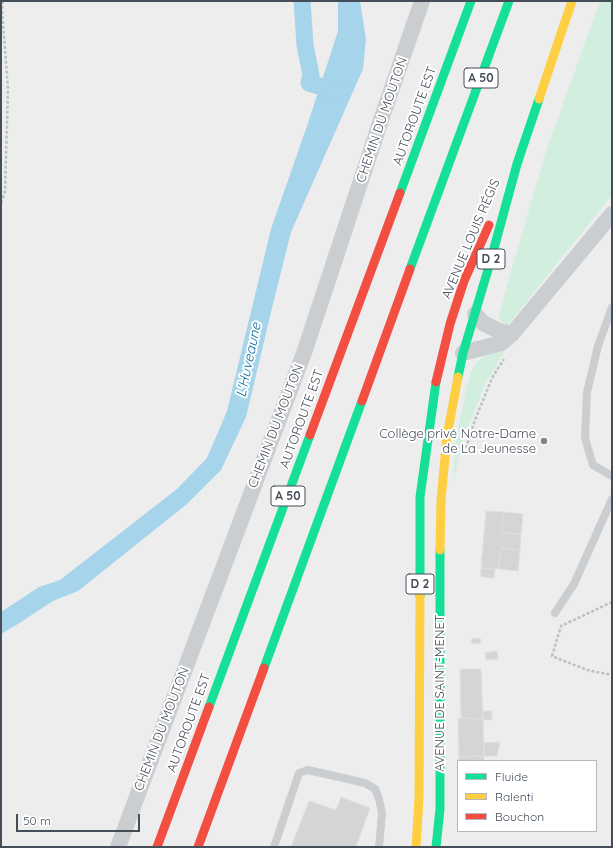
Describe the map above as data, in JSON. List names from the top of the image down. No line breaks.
{"streets":{"main road":["A 50","AUTOROUTE EST","AVENUE LOUIS RÉGIS","D 2","AVENUE DE SAINT-MENET"],"street":["CHEMIN DU MOUTON"]},"crossings":[["AVENUE LOUIS RÉGIS","AVENUE DE SAINT-MENET"]],"water":["L'Huveaune"],"places":["Collège privé Notre-Dame de La Jeunesse"],"legend":["Fluide","Ralenti","Bouchon"],"scale_bar":"50 m"}
